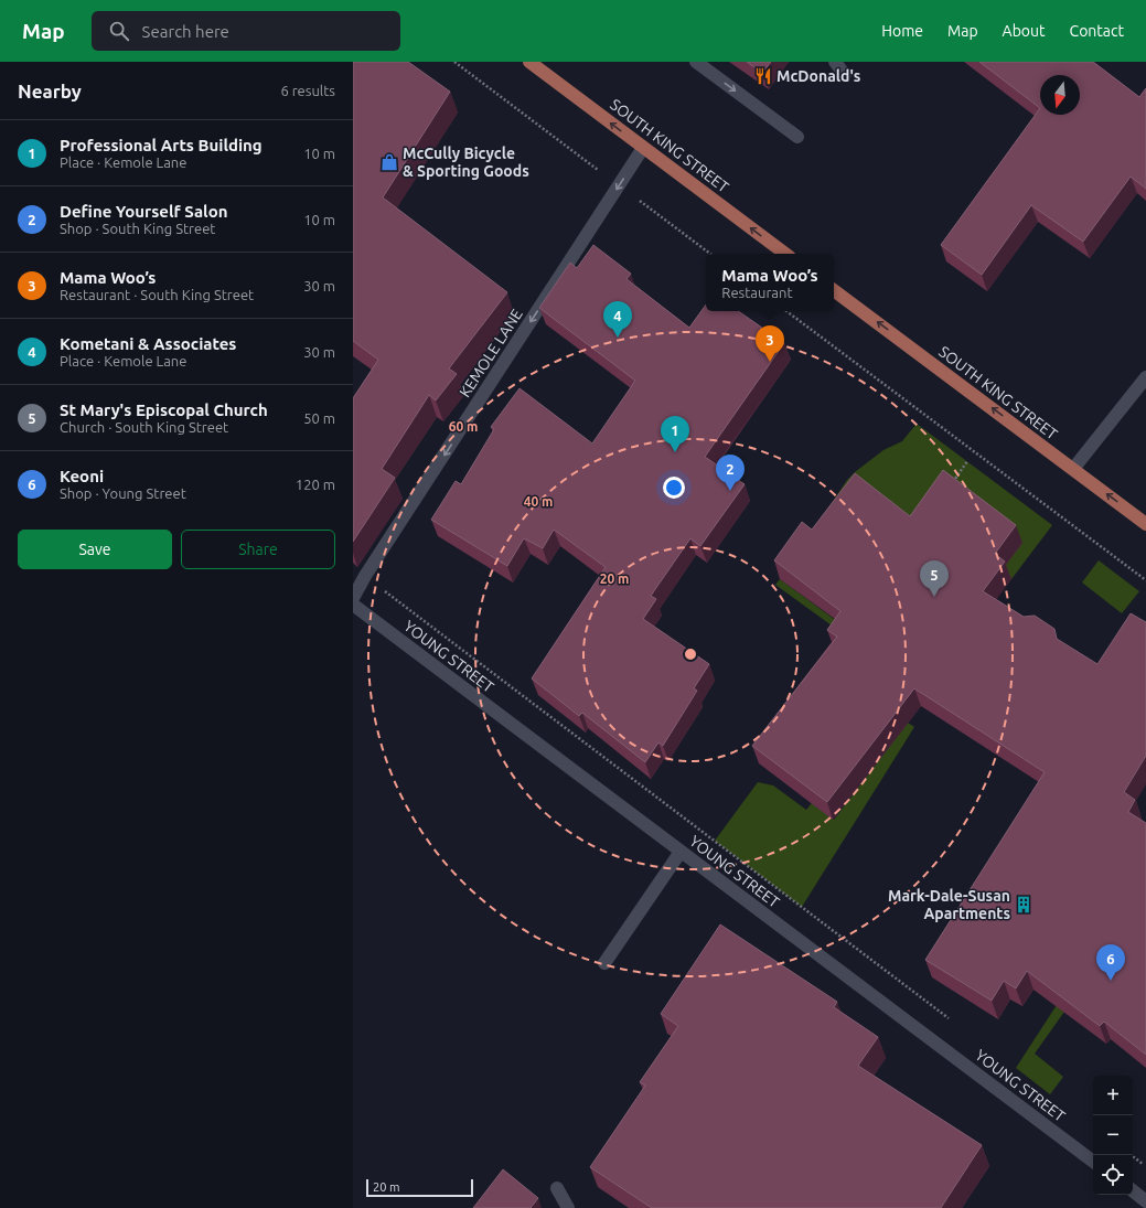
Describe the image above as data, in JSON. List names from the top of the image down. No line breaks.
{"streets":{"main road":["SOUTH KING STREET"],"street":["KEMOLE LANE","YOUNG STREET"]},"crossings":[["SOUTH KING STREET","KEMOLE LANE"]],"one_way":["SOUTH KING STREET","KEMOLE LANE"],"places":{"restaurant":["McDonald's"],"shop":["McCully Bicycle & Sporting Goods"],"building":["Mark-Dale-Susan Apartments"]},"scale_bar":"20 m","north":"bottom","page":{"header":"Map","search":"Search here","nav":["Home","Map","About","Contact"],"heading":["Nearby","6 results"],"list":[{"mark":"1","name":"Professional Arts Building","note":"Place · Kemole Lane","value":"10 m"},{"mark":"2","name":"Define Yourself Salon","note":"Shop · South King Street","value":"10 m"},{"mark":"3","name":"Mama Woo’s","note":"Restaurant · South King Street","value":"30 m"},{"mark":"4","name":"Kometani & Associates","note":"Place · Kemole Lane","value":"30 m"},{"mark":"5","name":"St Mary's Episcopal Church","note":"Church · South King Street","value":"50 m"},{"mark":"6","name":"Keoni","note":"Shop · Young Street","value":"120 m"}],"popup":["Mama Woo’s","Restaurant"],"pins":["4","3","1","2","5","6"],"buttons":["Save","Share"],"map_buttons":["+","−"],"scale":"20 m"},"rings":["60 m","40 m","20 m"]}
